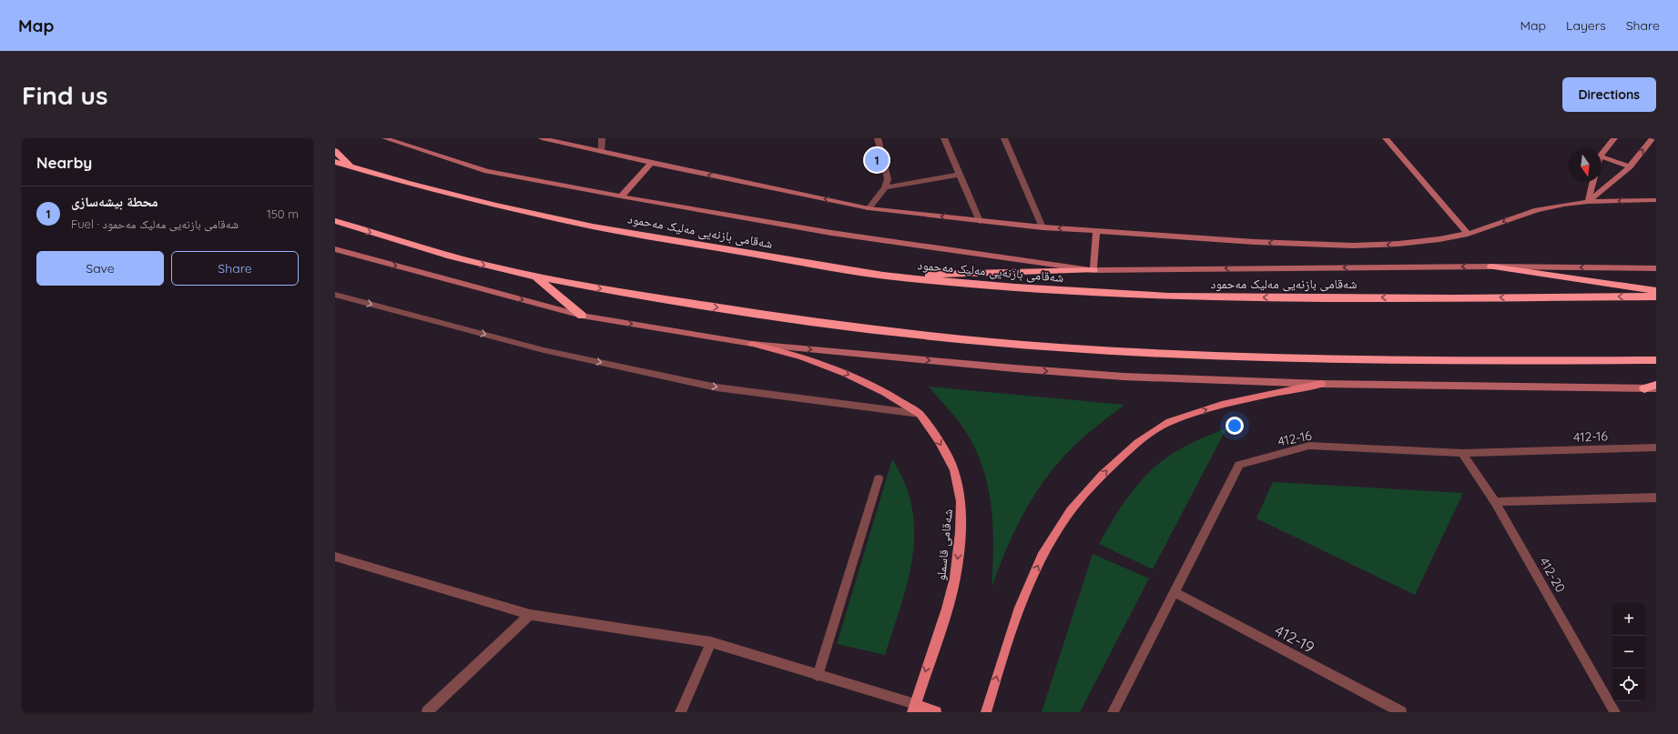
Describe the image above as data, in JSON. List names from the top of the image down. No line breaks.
{"streets":{"highway":["شەقامی بازنەیی مەلیک مەحمود"],"main road":["شەقامی قاسملو"],"street":["412-16","412-20","412-19"]},"crossings":[["412-16","412-20"],["412-16","412-19"]],"one_way":["شەقامی قاسملو"],"north":"bottom","page":{"header":"Map","nav":["Map","Layers","Share"],"buttons":["Directions",["Save","Share"]],"title":"Find us","heading":"Nearby","pins":"1","list":[{"mark":"1","name":"محطة بیشەسازی","note":"Fuel · شەقامی بازنەیی مەلیک مەحمود","value":"150 m"}],"map_buttons":["+","−"]}}
